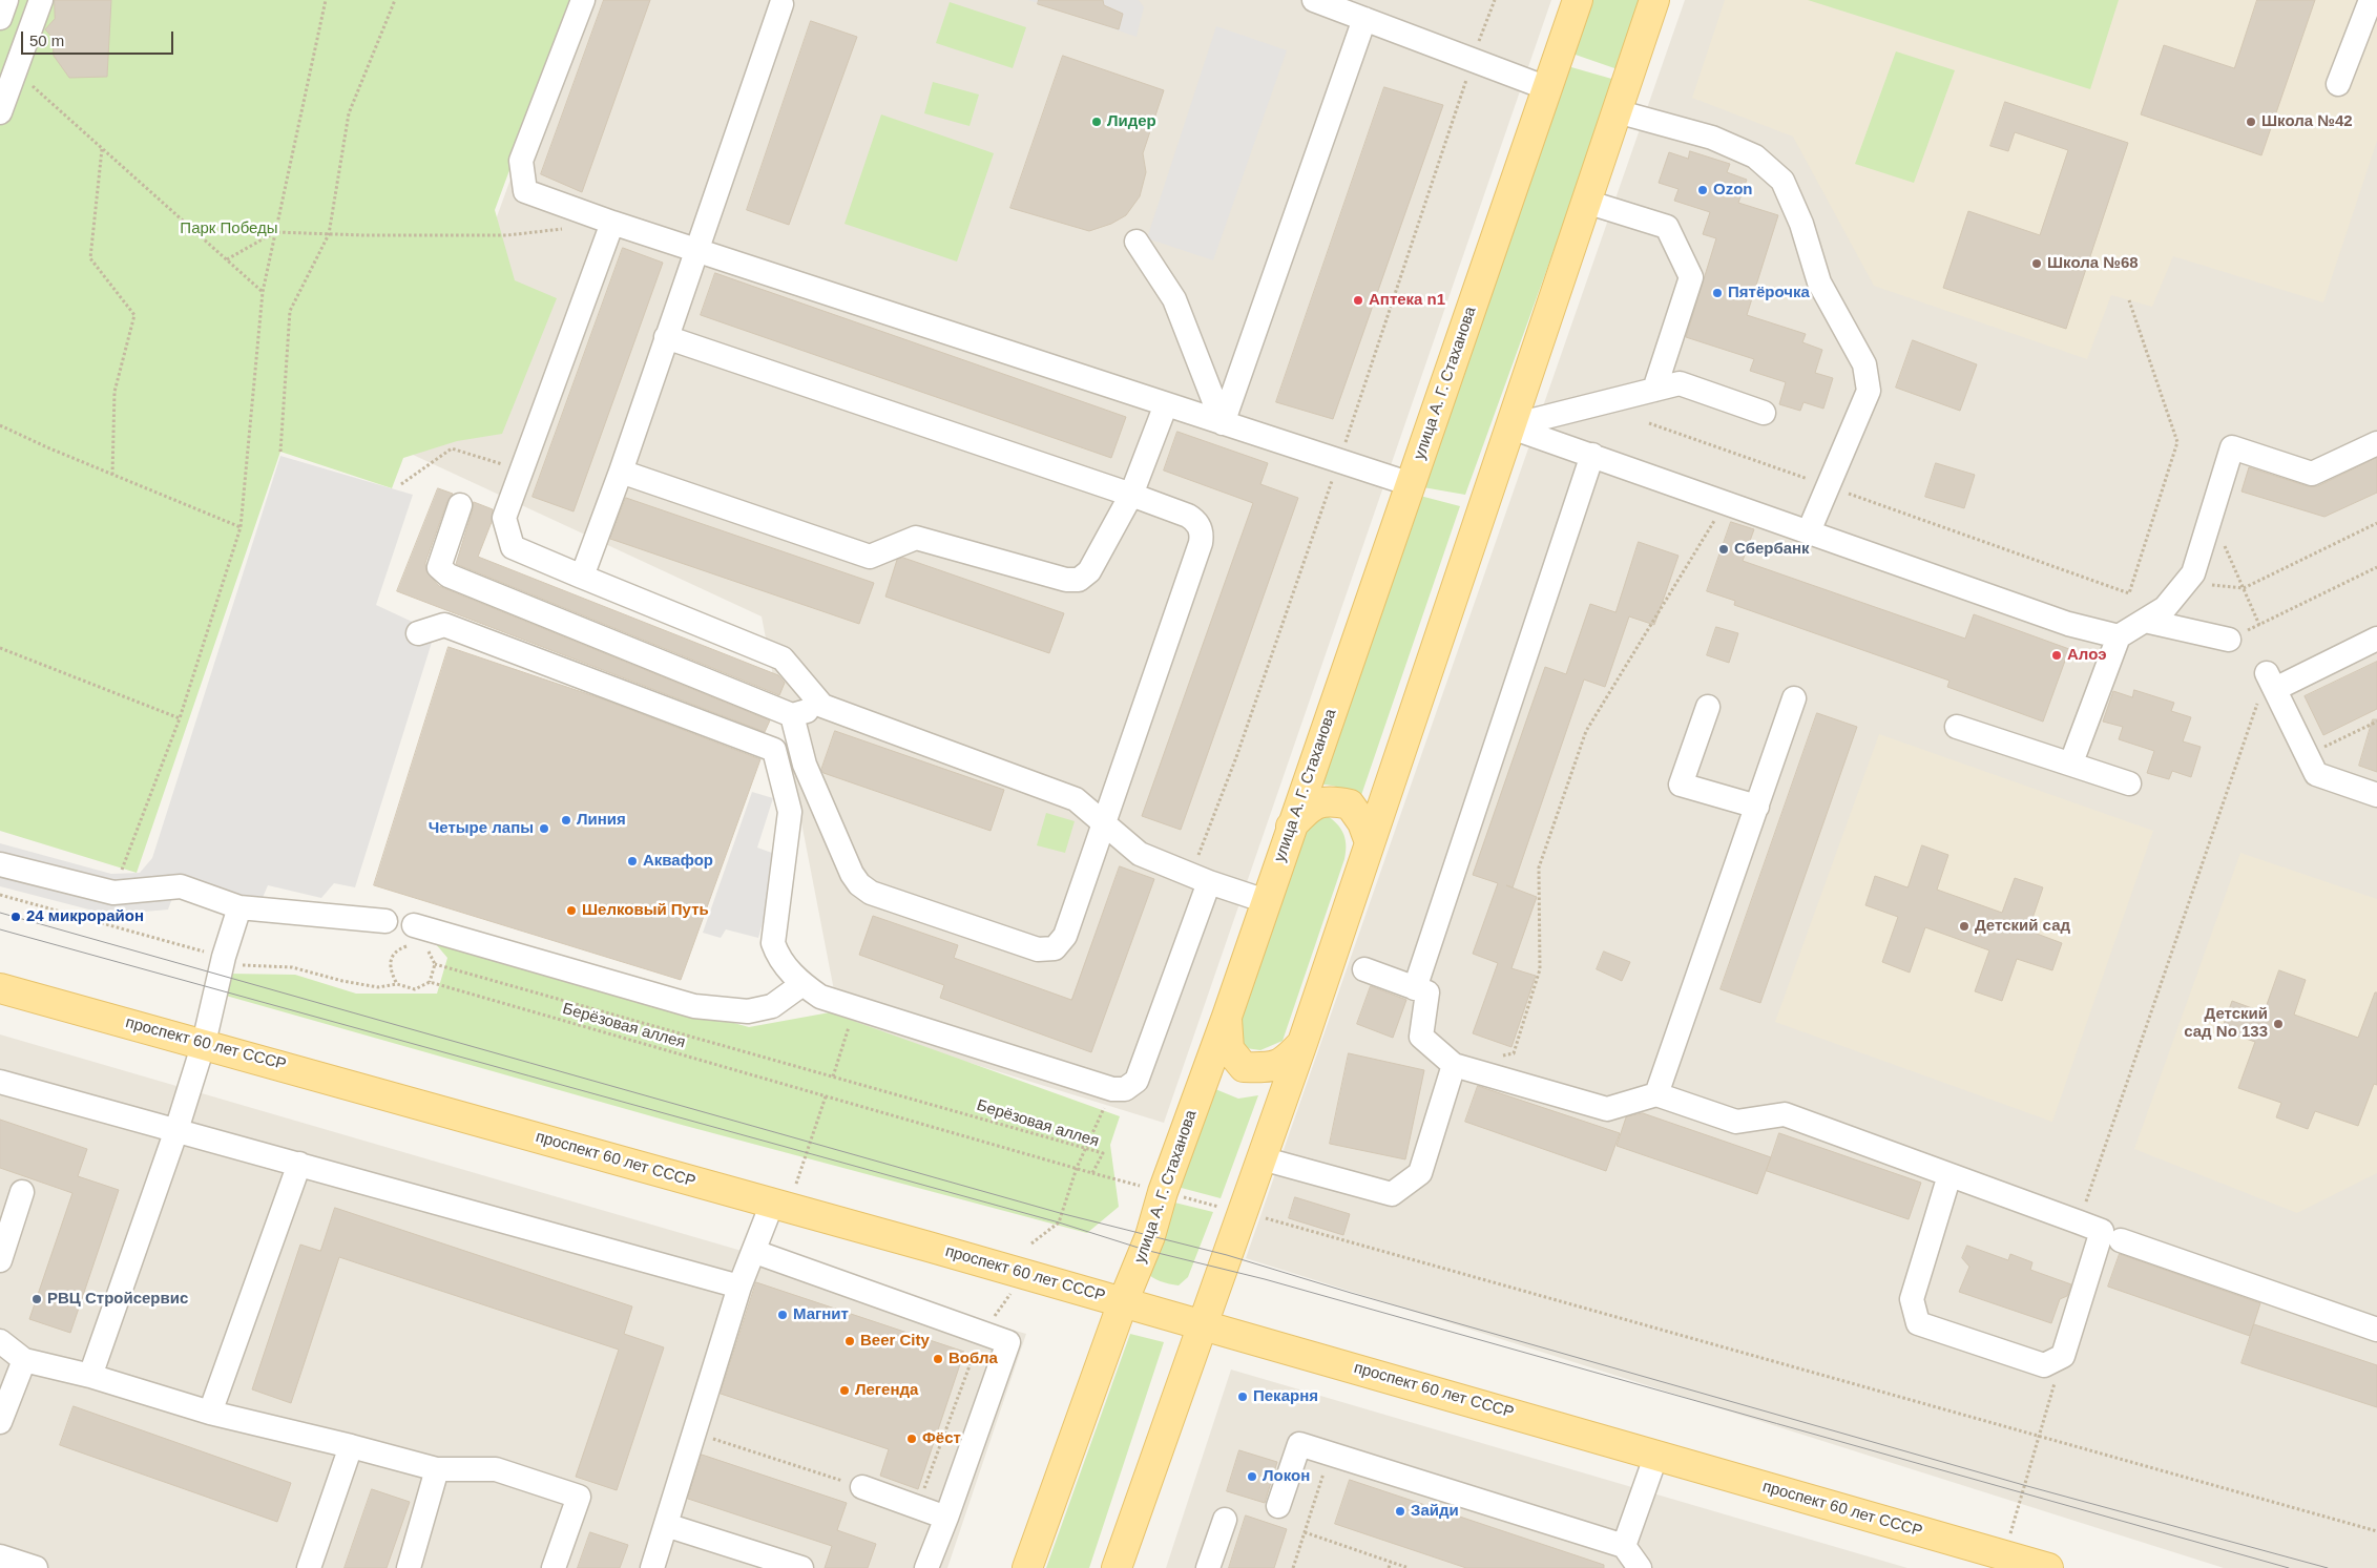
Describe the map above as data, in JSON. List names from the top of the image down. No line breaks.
{"streets":{"main road":["улица А. Г. Стаханова","проспект 60 лет СССР"],"path":["Берёзовая аллея"]},"crossings":[["улица А. Г. Стаханова","проспект 60 лет СССР"]],"parks":["Парк Победы"],"places":["Лидер","Школа №42","Ozon","Школа №68","Пятёрочка","Аптека n1","Сбербанк","Алоэ","Линия","Четыре лапы","Аквафор","Шелковый Путь","24 микрорайон","Детский сад","Детский сад No 133","РВЦ Стройсервис","Магнит","Beer City","Вобла","Легенда","Пекарня","Фёст","Локон","Зайди"],"scale_bar":"50 m"}
